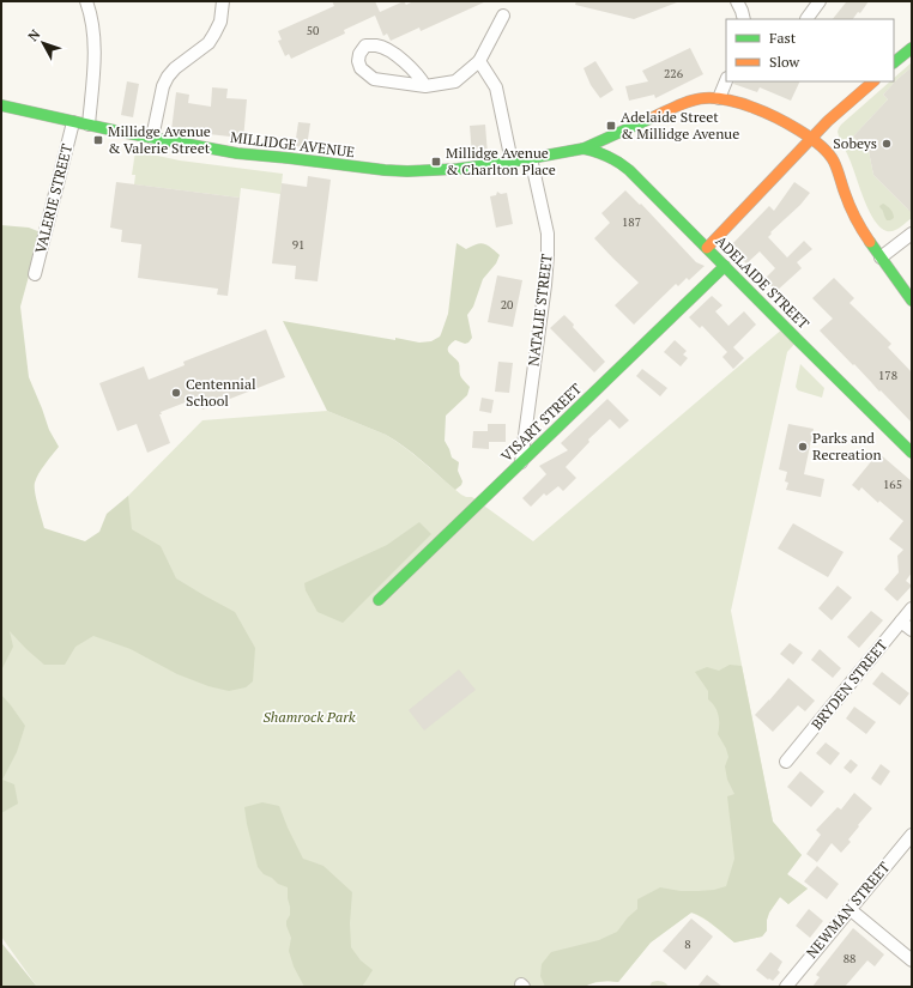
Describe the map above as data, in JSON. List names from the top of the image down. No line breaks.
{"streets":{"street":["MILLIDGE AVENUE","VALERIE STREET","ADELAIDE STREET","NATALIE STREET","VISART STREET","BRYDEN STREET","NEWMAN STREET"]},"crossings":[["MILLIDGE AVENUE","VALERIE STREET"],["MILLIDGE AVENUE","ADELAIDE STREET"],["MILLIDGE AVENUE","NATALIE STREET"],["ADELAIDE STREET","VISART STREET"],["NATALIE STREET","VISART STREET"]],"parks":["Shamrock Park"],"places":{"transit":["Adelaide Street & Millidge Avenue","Millidge Avenue & Valerie Street","Millidge Avenue & Charlton Place"],"other":["Sobeys","Centennial School","Parks and Recreation"]},"house_numbers":["50","226","187","91","20","178","165","8","88"],"legend":["Fast","Slow"],"north":"top left"}
